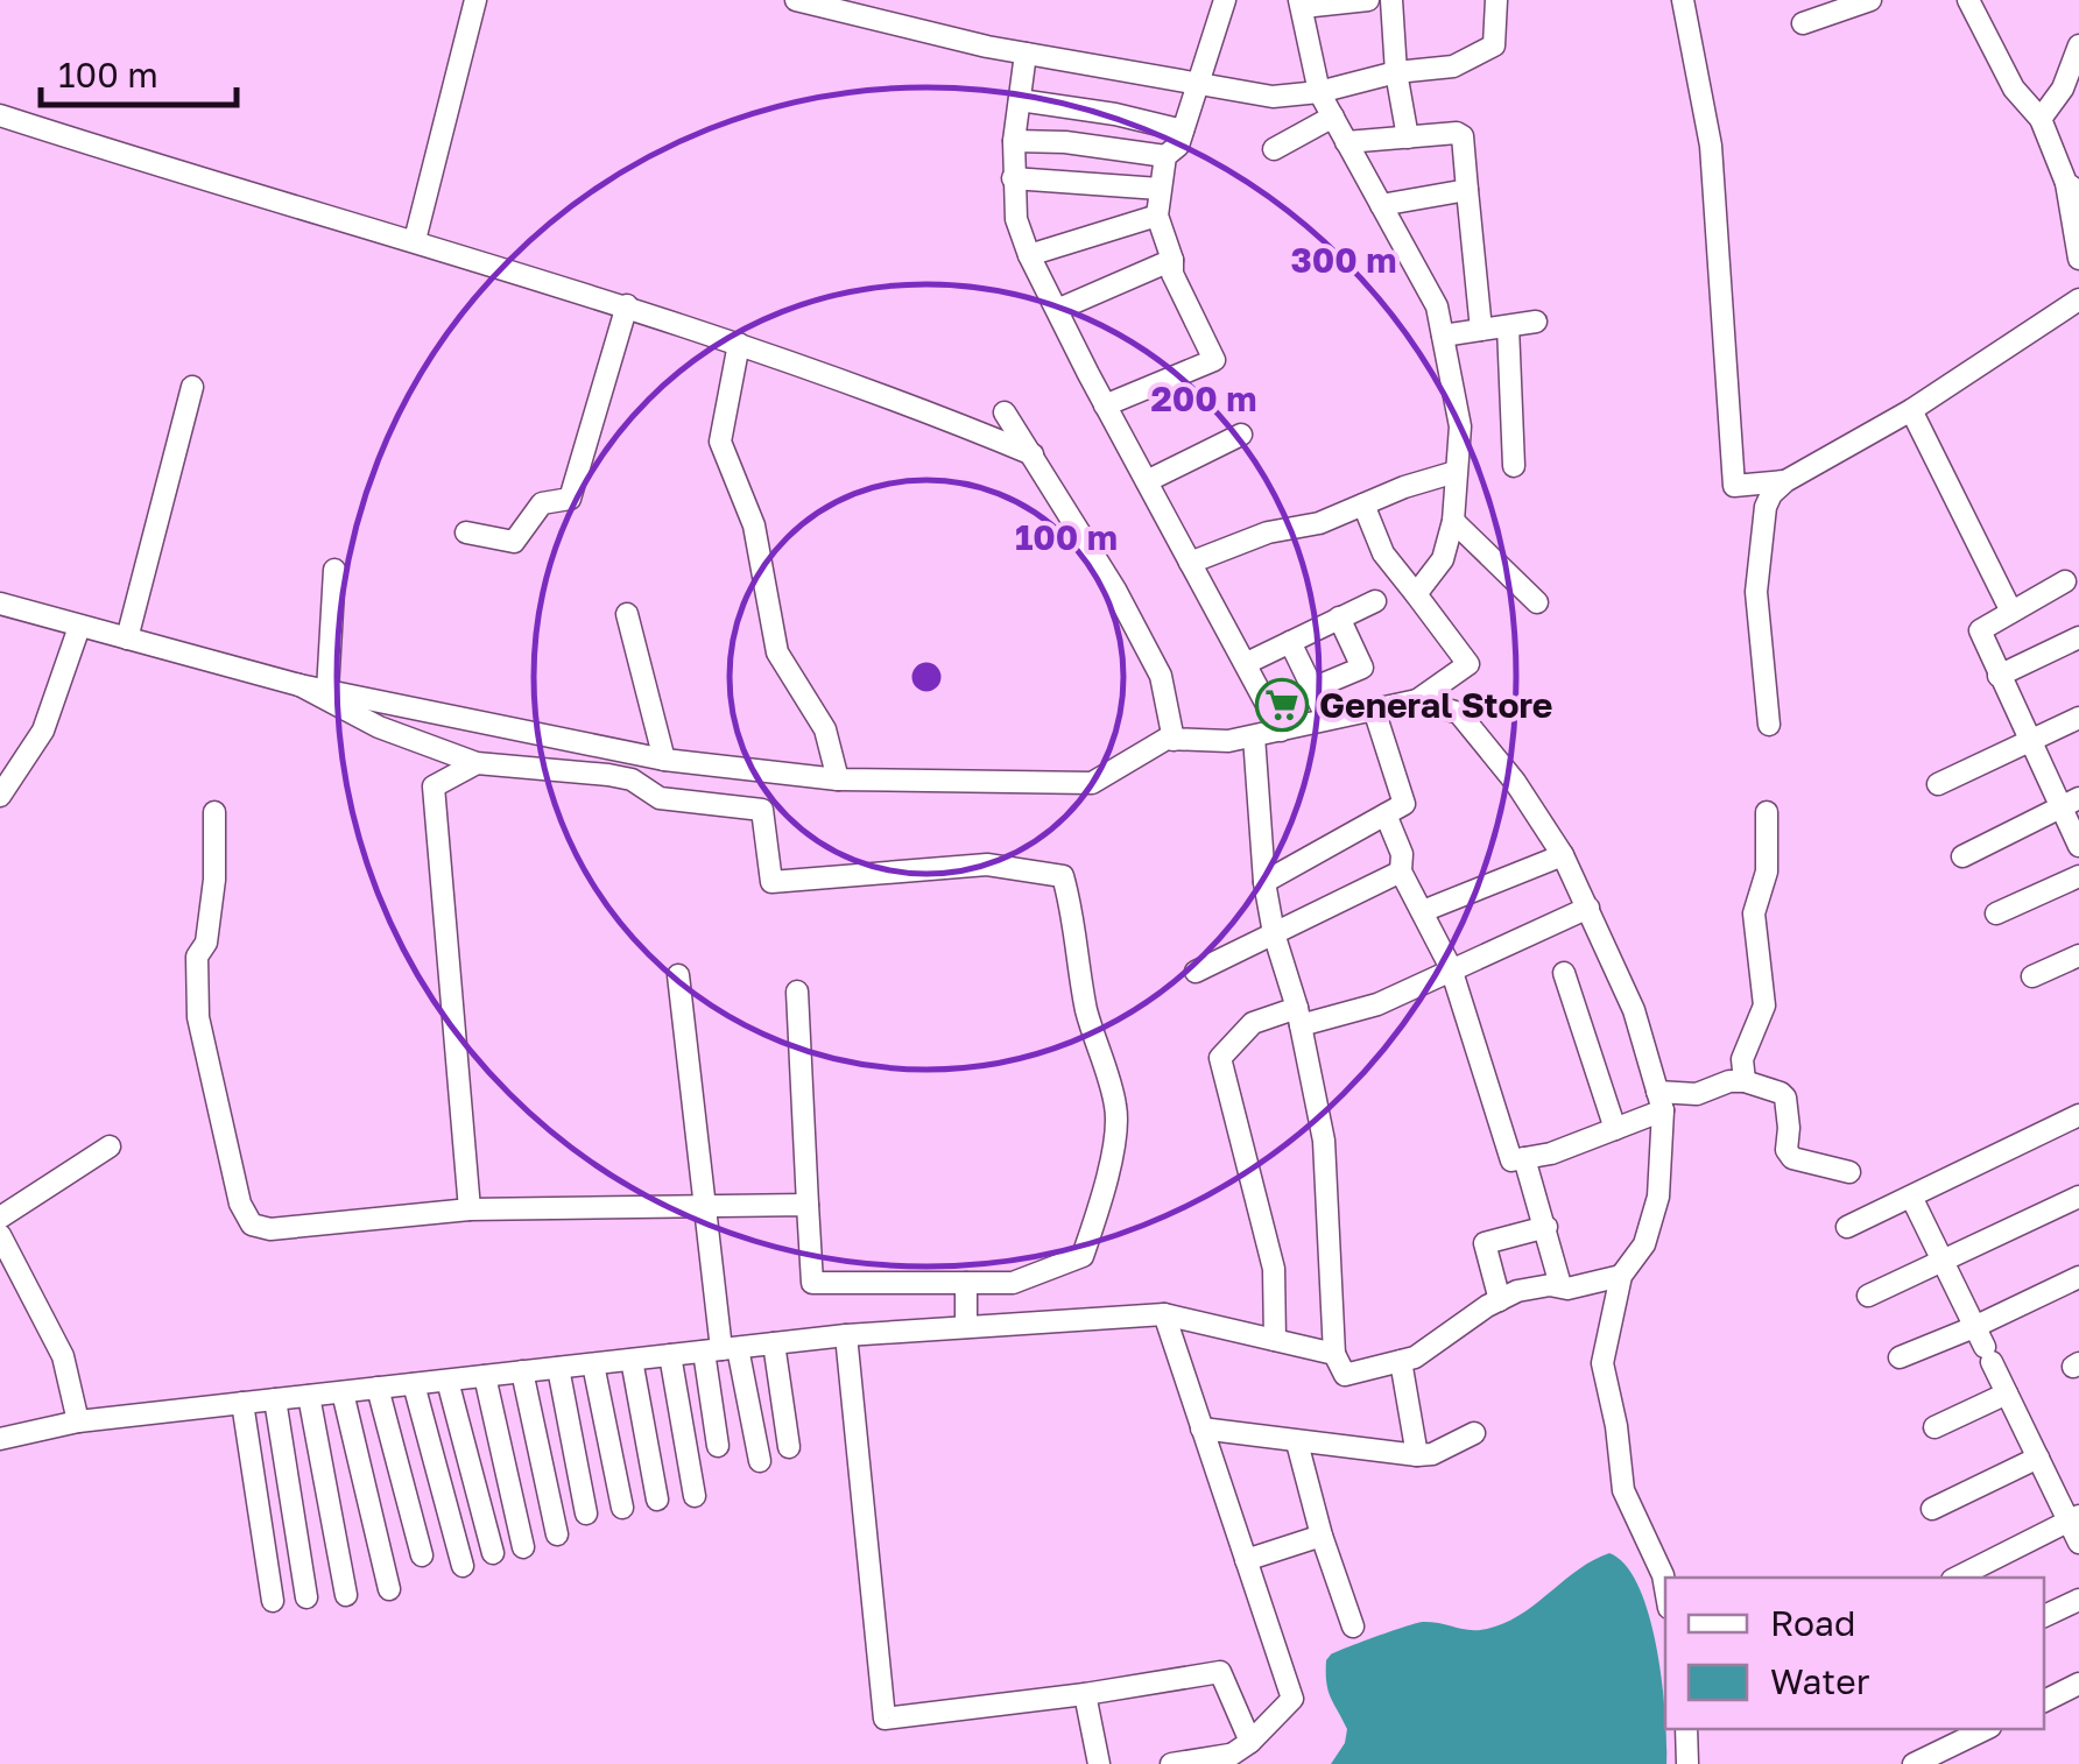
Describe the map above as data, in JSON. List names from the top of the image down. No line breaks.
{"places":{"supermarket":["General Store"]},"legend":["Road","Water"],"scale_bar":"100 m","rings":["300 m","200 m","100 m"]}
